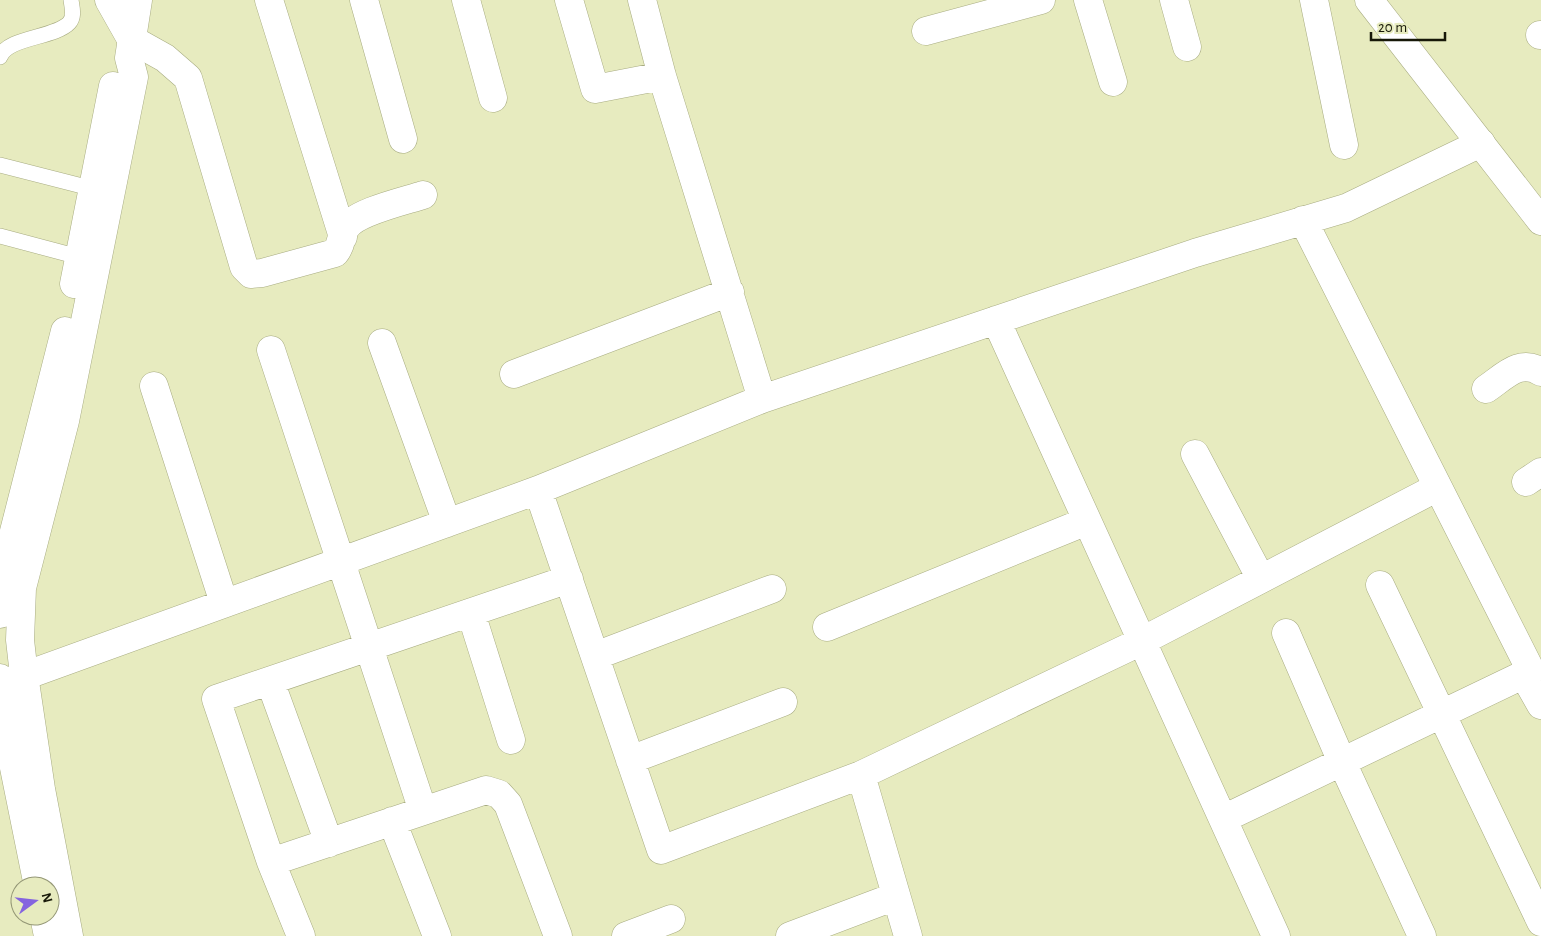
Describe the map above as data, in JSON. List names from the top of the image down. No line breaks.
{"scale_bar":"20 m","north":"right"}
